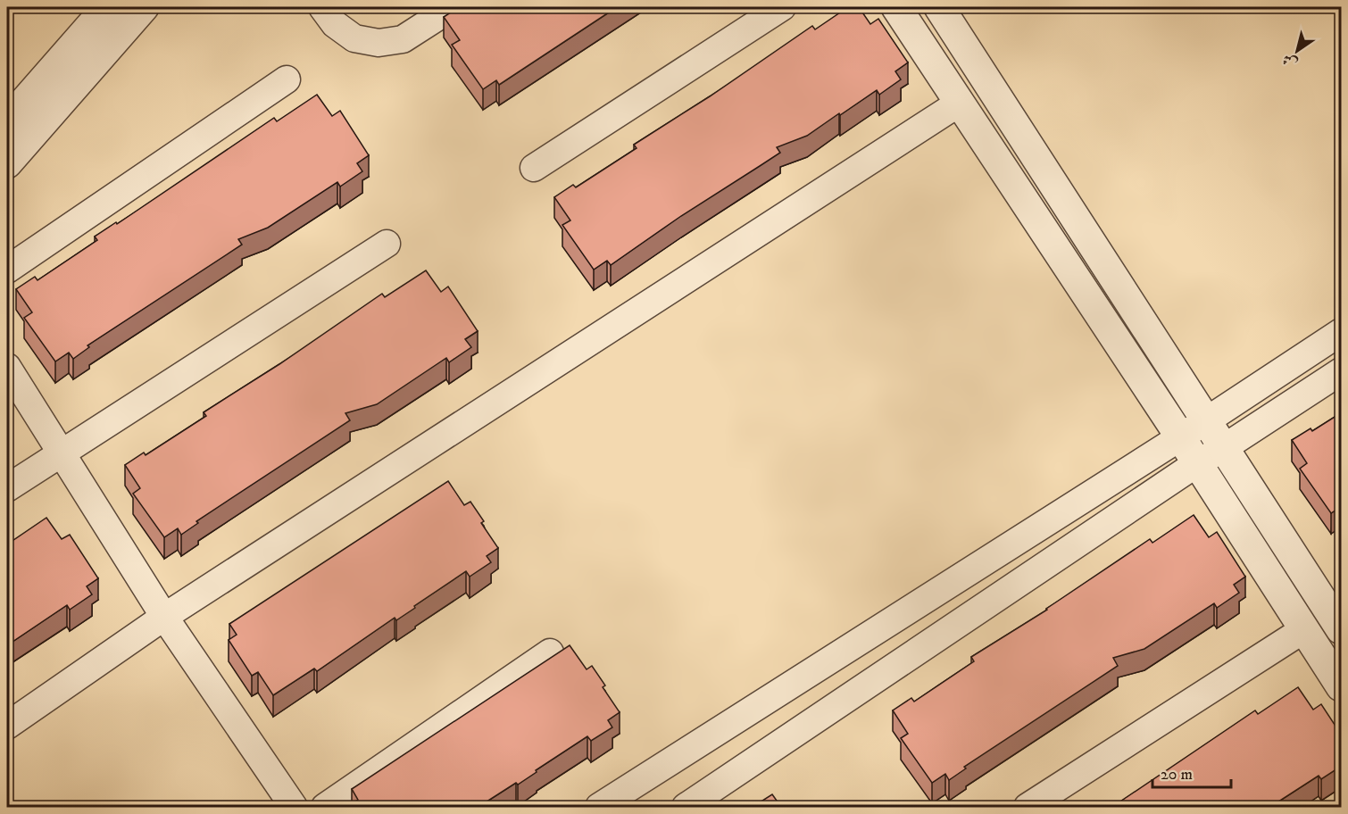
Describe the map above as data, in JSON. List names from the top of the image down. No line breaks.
{"scale_bar":"20 m","north":"bottom left"}
